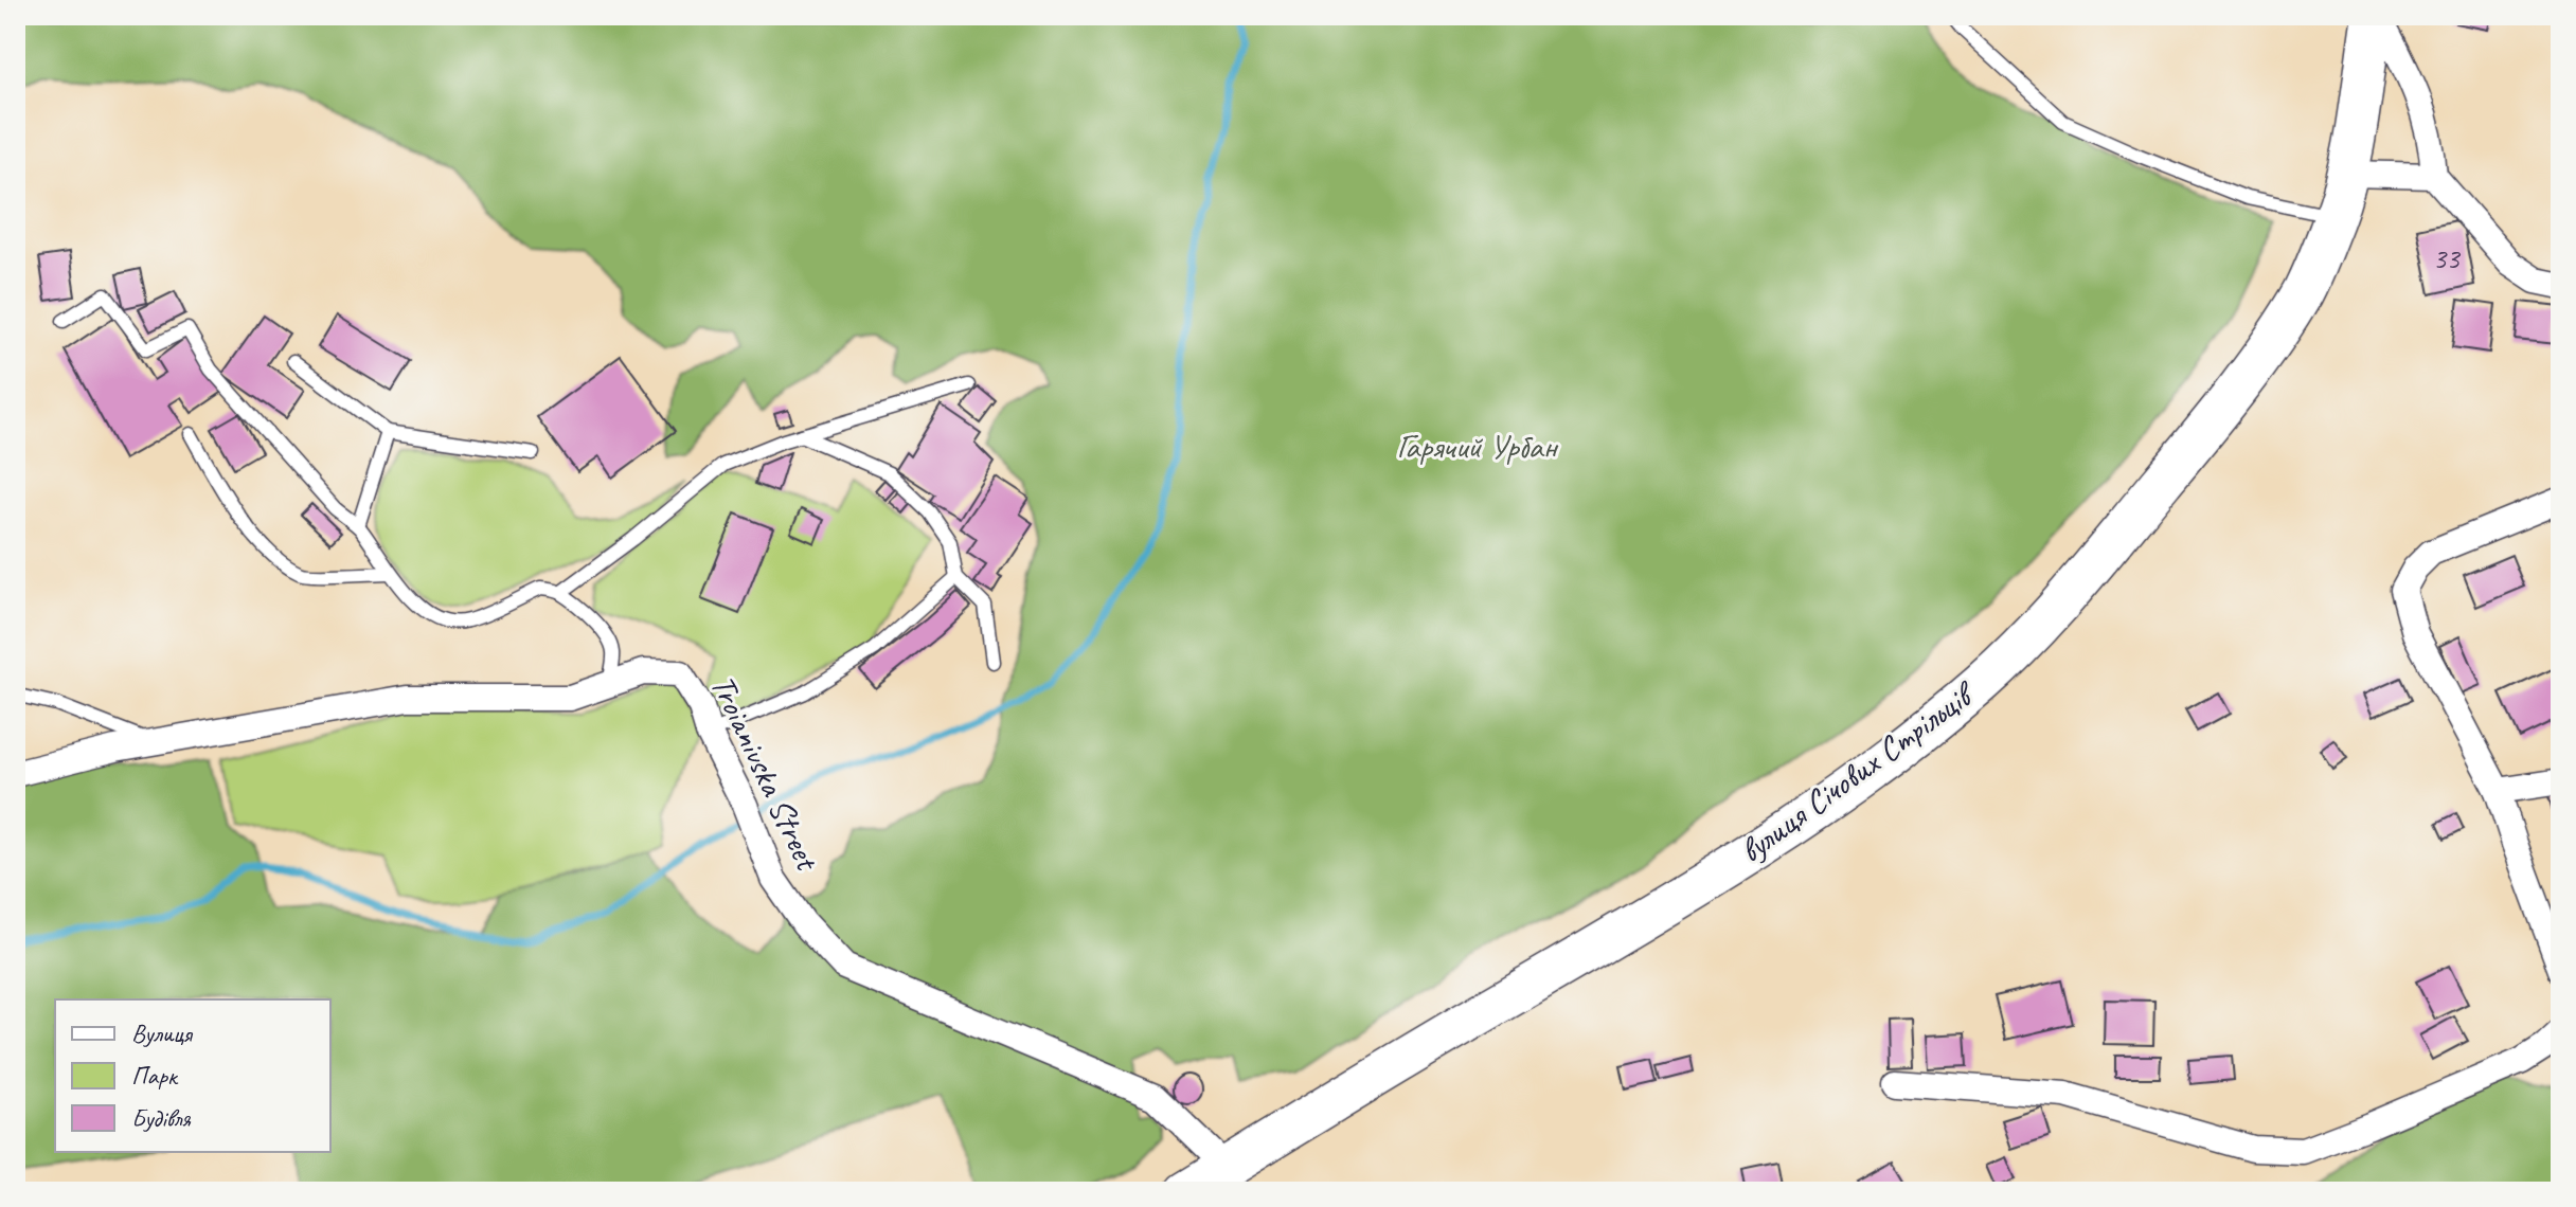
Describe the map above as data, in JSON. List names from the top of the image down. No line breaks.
{"streets":{"main road":["вулиця Січових Стрільців"],"street":["Troianivska Street"]},"crossings":[["Troianivska Street","вулиця Січових Стрільців"]],"parks":["Гарячий Урбан"],"house_numbers":["33"],"legend":["Вулиця","Парк","Будівля"]}
